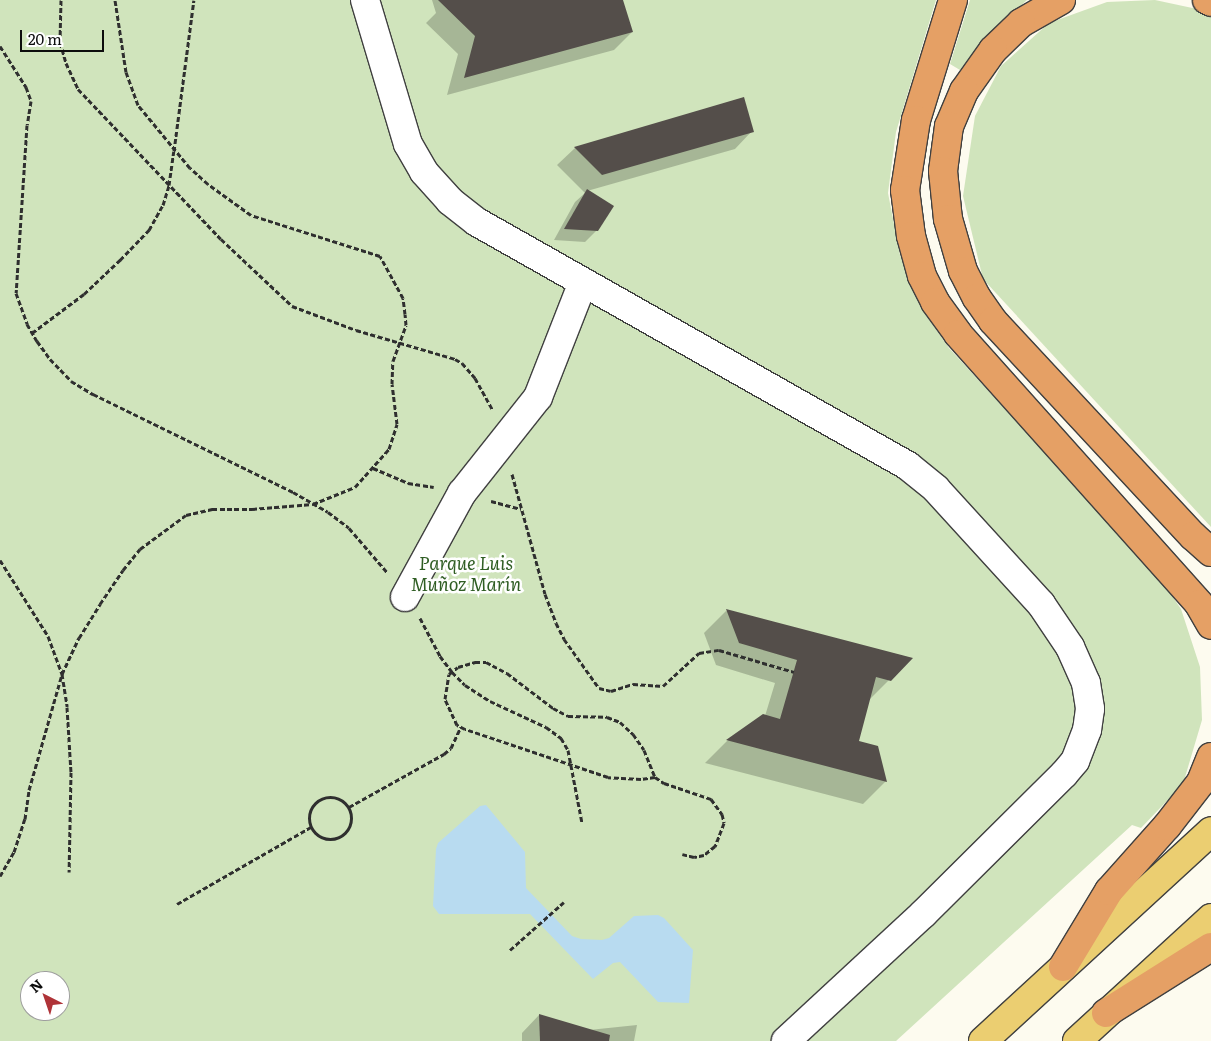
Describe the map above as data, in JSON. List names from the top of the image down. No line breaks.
{"parks":["Parque Luis Muñoz Marín"],"scale_bar":"20 m","north":"top left"}
